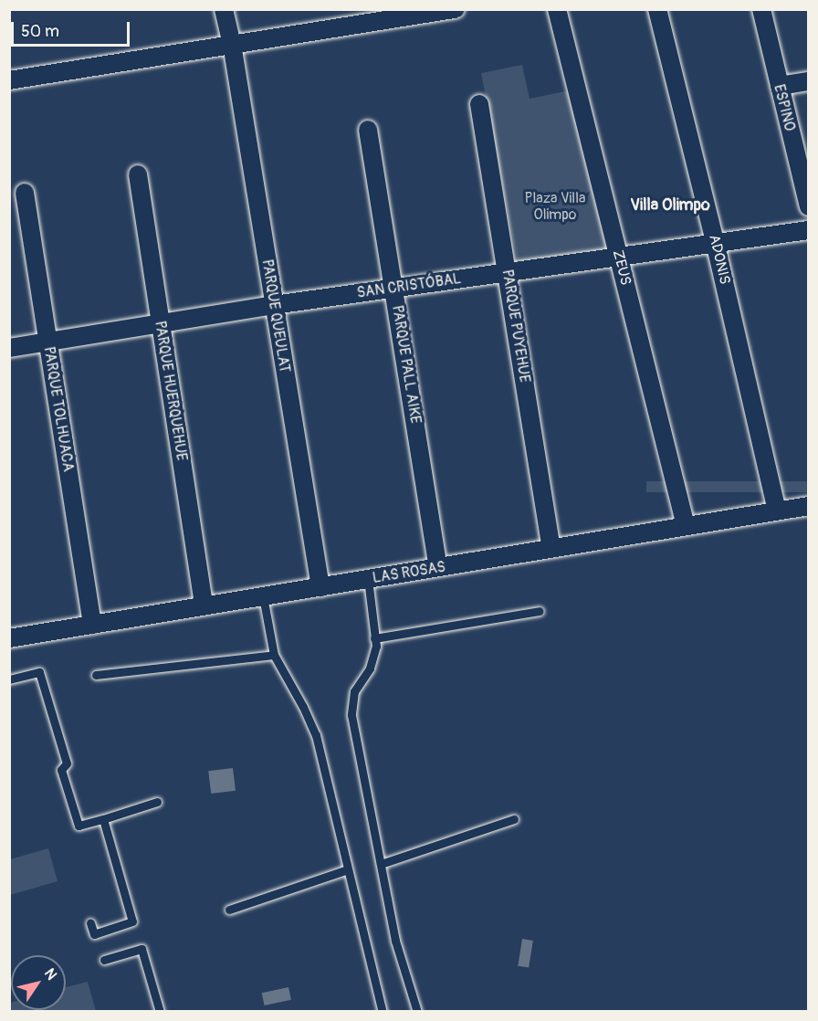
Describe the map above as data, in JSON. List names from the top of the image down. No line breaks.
{"streets":{"street":["ESPINO","ADONIS","ZEUS","SAN CRISTÓBAL","PARQUE QUEULAT","PARQUE PUYEHUE","PARQUE PALL AIKE","PARQUE HUERQUEHUE","PARQUE TOLHUACA","LAS ROSAS"]},"crossings":[["ADONIS","SAN CRISTÓBAL"],["ADONIS","LAS ROSAS"],["ZEUS","SAN CRISTÓBAL"],["ZEUS","LAS ROSAS"],["SAN CRISTÓBAL","PARQUE QUEULAT"],["SAN CRISTÓBAL","PARQUE PUYEHUE"],["SAN CRISTÓBAL","PARQUE PALL AIKE"],["SAN CRISTÓBAL","PARQUE HUERQUEHUE"],["SAN CRISTÓBAL","PARQUE TOLHUACA"],["PARQUE QUEULAT","LAS ROSAS"],["PARQUE PUYEHUE","LAS ROSAS"],["PARQUE PALL AIKE","LAS ROSAS"],["PARQUE HUERQUEHUE","LAS ROSAS"],["PARQUE TOLHUACA","LAS ROSAS"]],"districts":["Villa Olimpo"],"parks":["Plaza Villa Olimpo"],"scale_bar":"50 m","north":"top right"}
